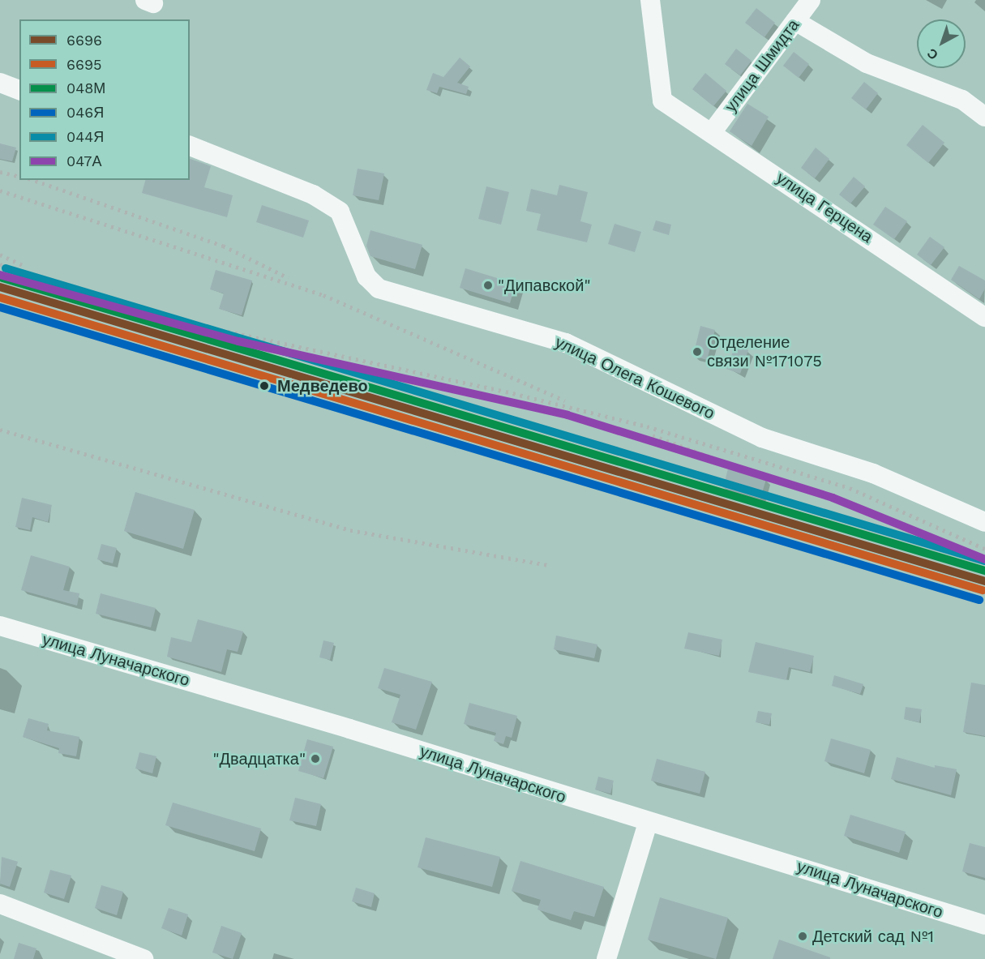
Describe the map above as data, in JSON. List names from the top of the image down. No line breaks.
{"streets":{"street":["улица Шмидта","улица Герцена","улица Олега Кошевого","улица Луначарского"]},"crossings":[["улица Шмидта","улица Герцена"]],"places":["\"Дипавской\"","Отделение связи №171075","Медведево","\"Двадцатка\"","Детский сад №1"],"lines":["transit line 044Я","transit line 047А","transit line 048М","transit line 6696","transit line 6695","transit line 046Я"],"legend":["6696","6695","048М","046Я","044Я","047А"],"north":"bottom left"}
